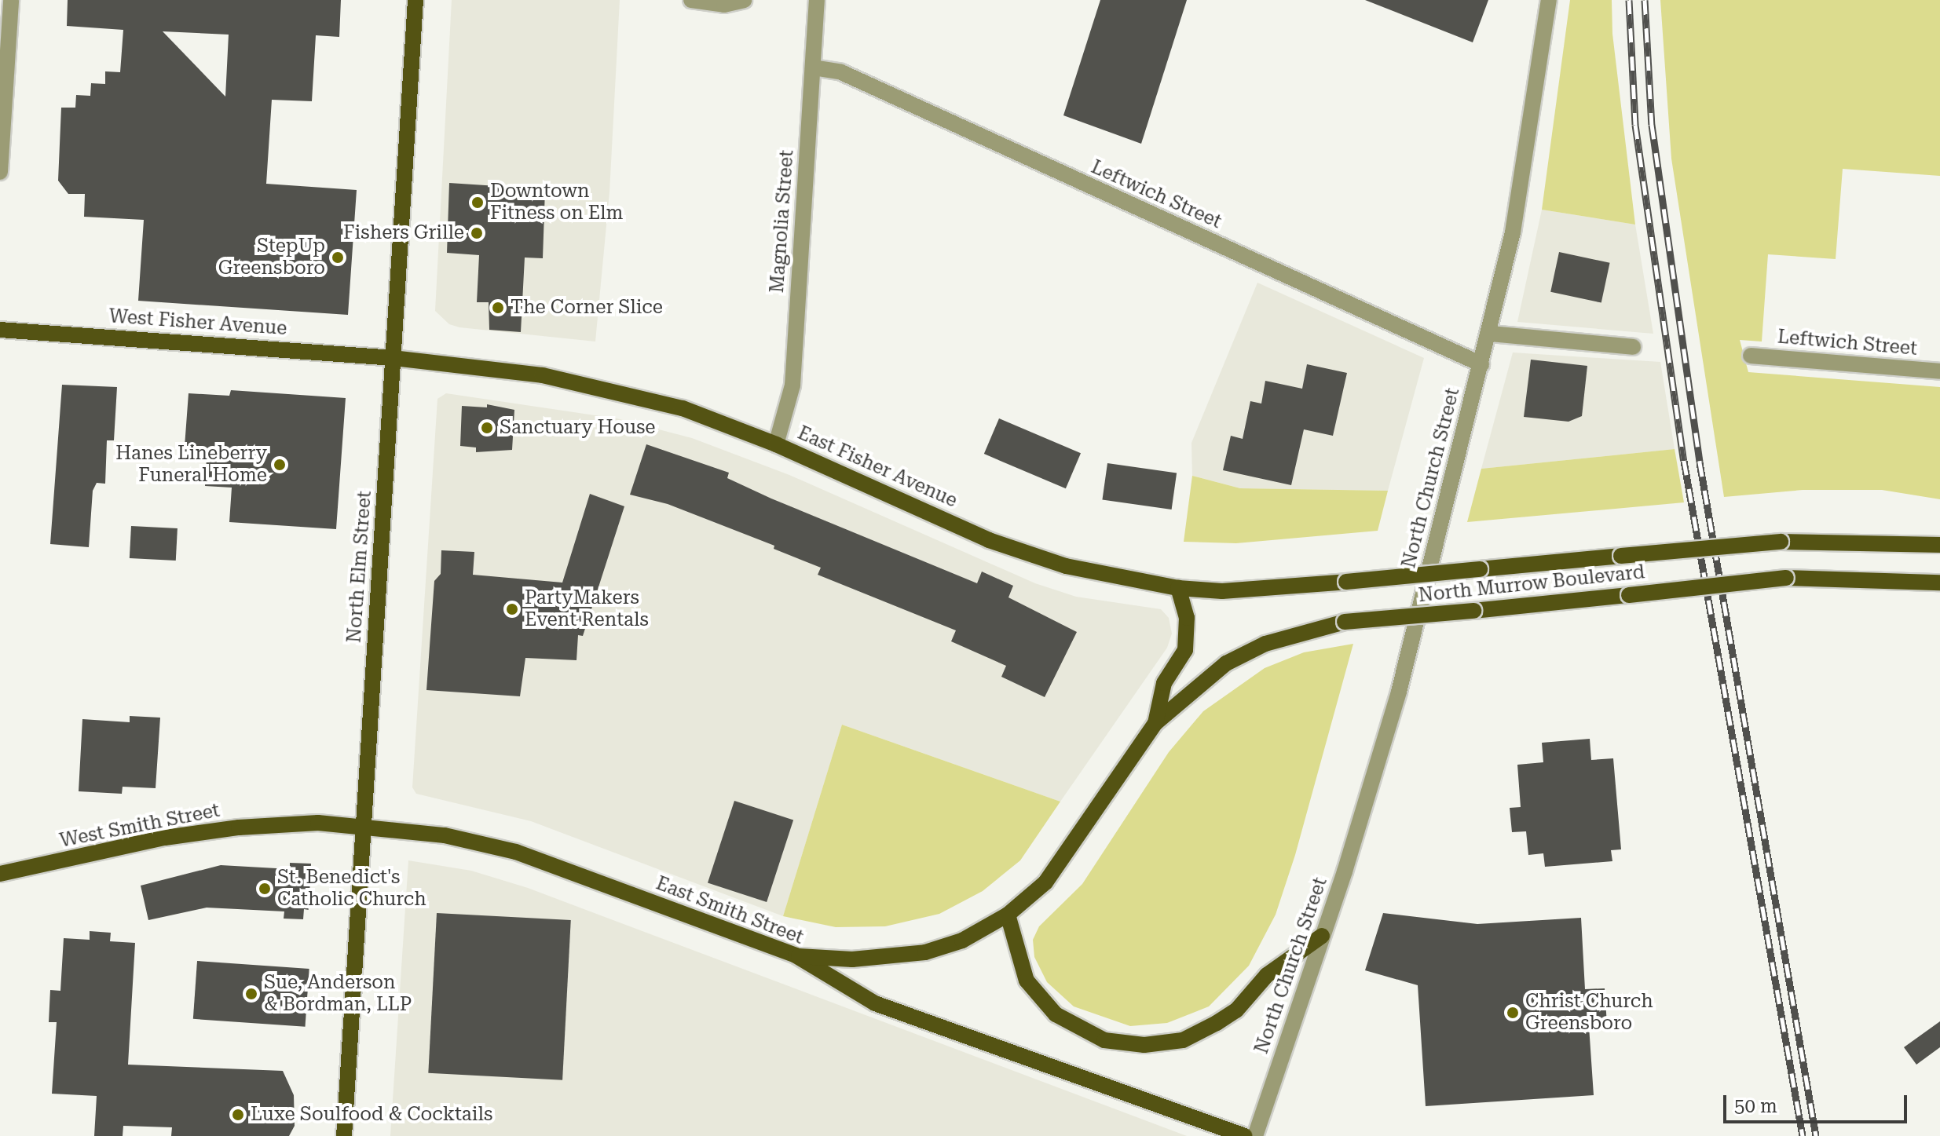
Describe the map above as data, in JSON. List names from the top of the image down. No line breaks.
{"streets":{"main road":["West Fisher Avenue","East Fisher Avenue","North Elm Street","North Murrow Boulevard","West Smith Street","East Smith Street"],"street":["Leftwich Street","Magnolia Street","North Church Street"]},"crossings":[["Leftwich Street","Magnolia Street"],["Leftwich Street","North Church Street"],["Magnolia Street","East Fisher Avenue"],["West Fisher Avenue","East Fisher Avenue"],["West Fisher Avenue","North Elm Street"],["East Fisher Avenue","North Elm Street"],["East Fisher Avenue","North Murrow Boulevard"],["North Elm Street","West Smith Street"],["North Elm Street","East Smith Street"],["West Smith Street","East Smith Street"]],"places":["Downtown Fitness on Elm","Fishers Grille","StepUp Greensboro","The Corner Slice","Sanctuary House","Hanes Lineberry Funeral Home","PartyMakers Event Rentals","St. Benedict's Catholic Church","Sue, Anderson & Bordman, LLP","Christ Church Greensboro","Luxe Soulfood & Cocktails"],"scale_bar":"50 m"}
